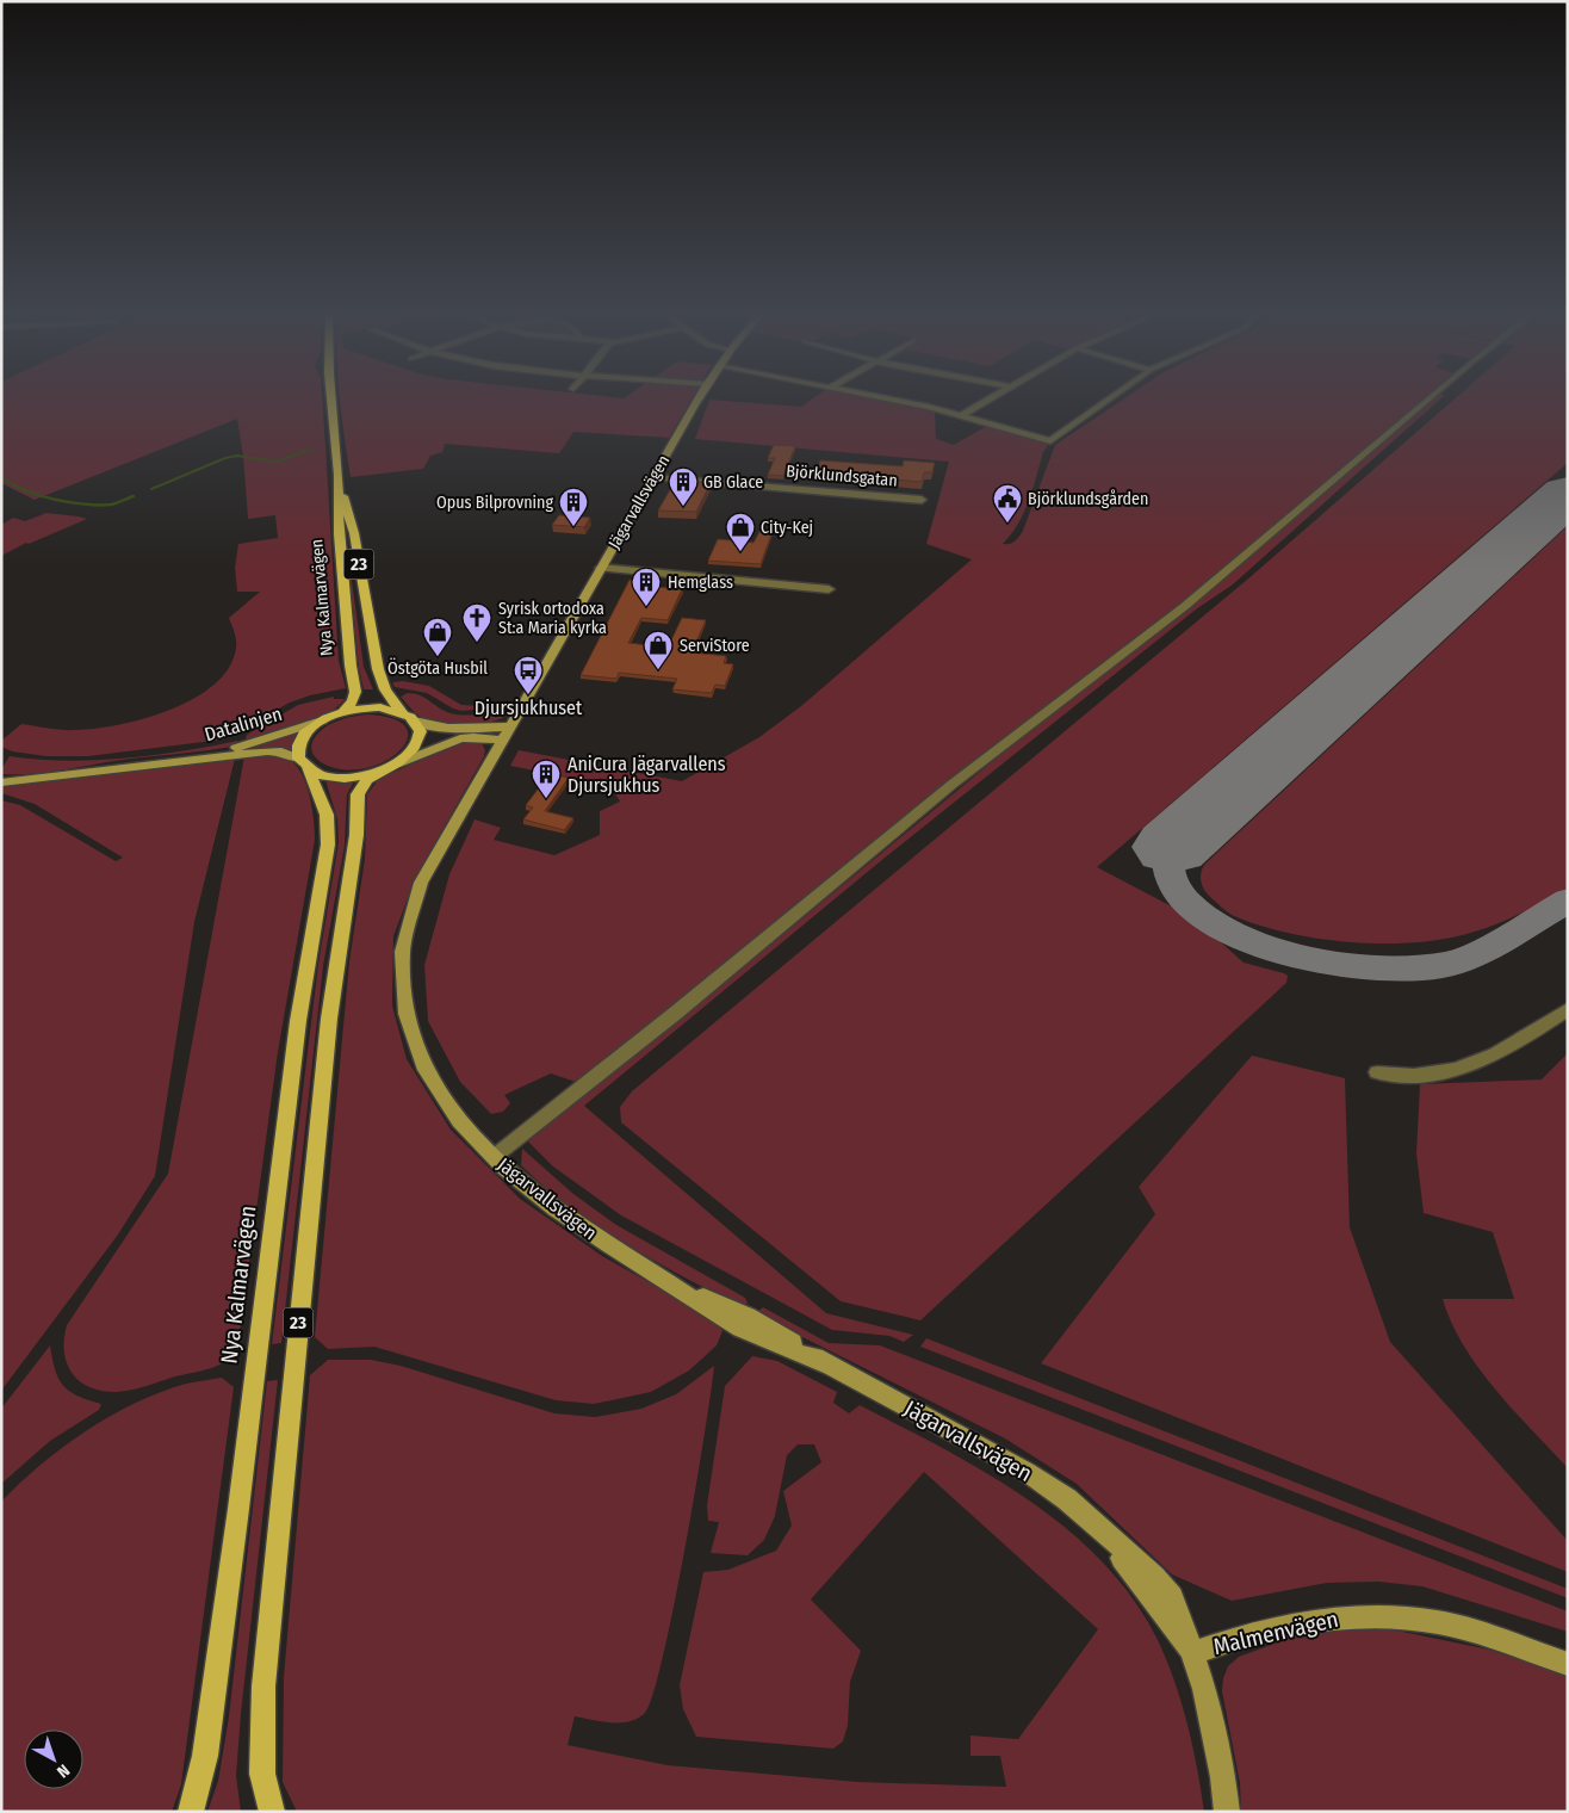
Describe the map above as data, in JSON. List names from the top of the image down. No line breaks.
{"streets":{"main road":["23","Nya Kalmarvägen"],"street":["Björklundsgatan","Jägarvallsvägen","Datalinjen","Malmenvägen"]},"crossings":[["Björklundsgatan","Jägarvallsvägen"],["Jägarvallsvägen","Malmenvägen"],["23","Nya Kalmarvägen"],["23","Datalinjen"],["Nya Kalmarvägen","Datalinjen"]],"places":{"building":["GB Glace","Opus Bilprovning","Hemglass","AniCura Jägarvallens Djursjukhus"],"public building":["Björklundsgården"],"shop":["City-Kej","Östgöta Husbil","ServiStore"],"church":["Syrisk ortodoxa St:a Maria kyrka"],"bus stop":["Djursjukhuset"]},"north":"bottom right"}
